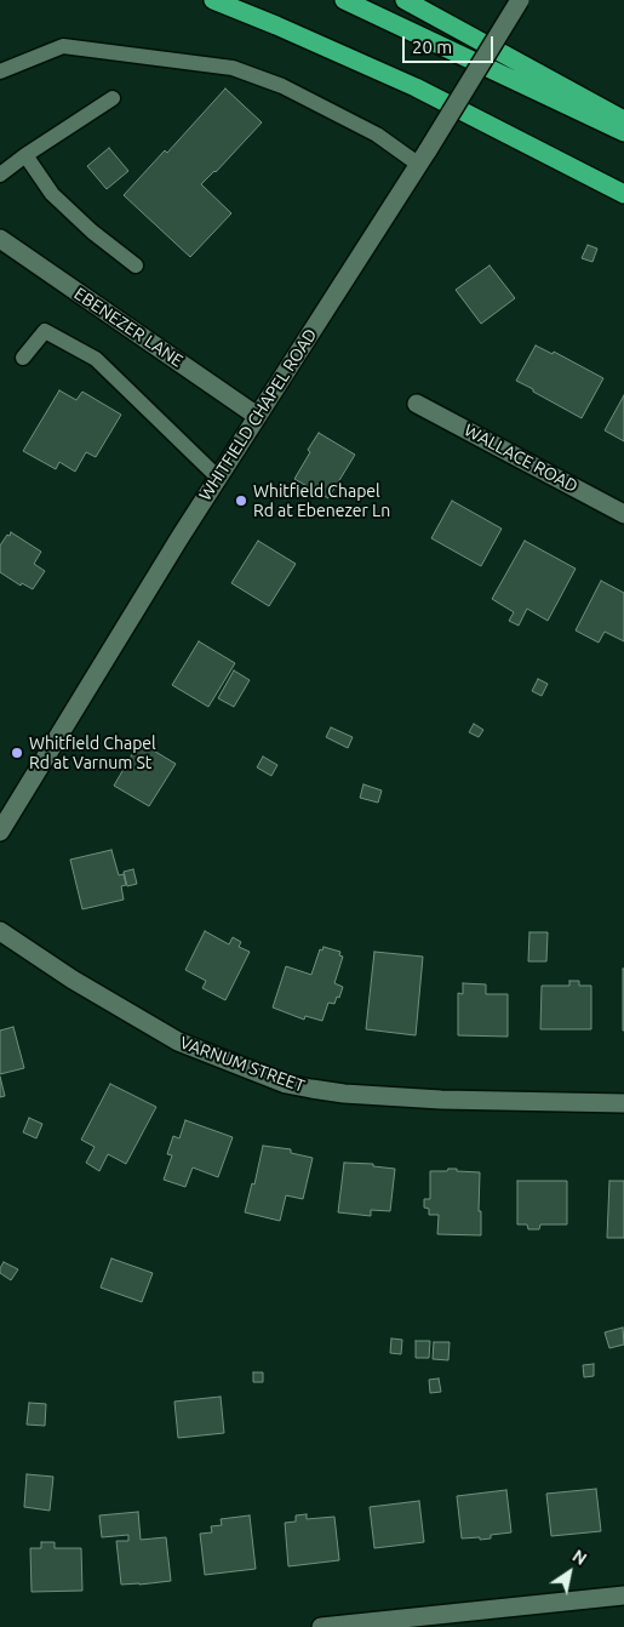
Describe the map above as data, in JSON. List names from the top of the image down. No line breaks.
{"streets":{"street":["EBENEZER LANE","WHITFIELD CHAPEL ROAD","WALLACE ROAD","VARNUM STREET"]},"crossings":[["EBENEZER LANE","WHITFIELD CHAPEL ROAD"]],"places":["Whitfield Chapel Rd at Ebenezer Ln","Whitfield Chapel Rd at Varnum St"],"scale_bar":"20 m","north":"top right"}
